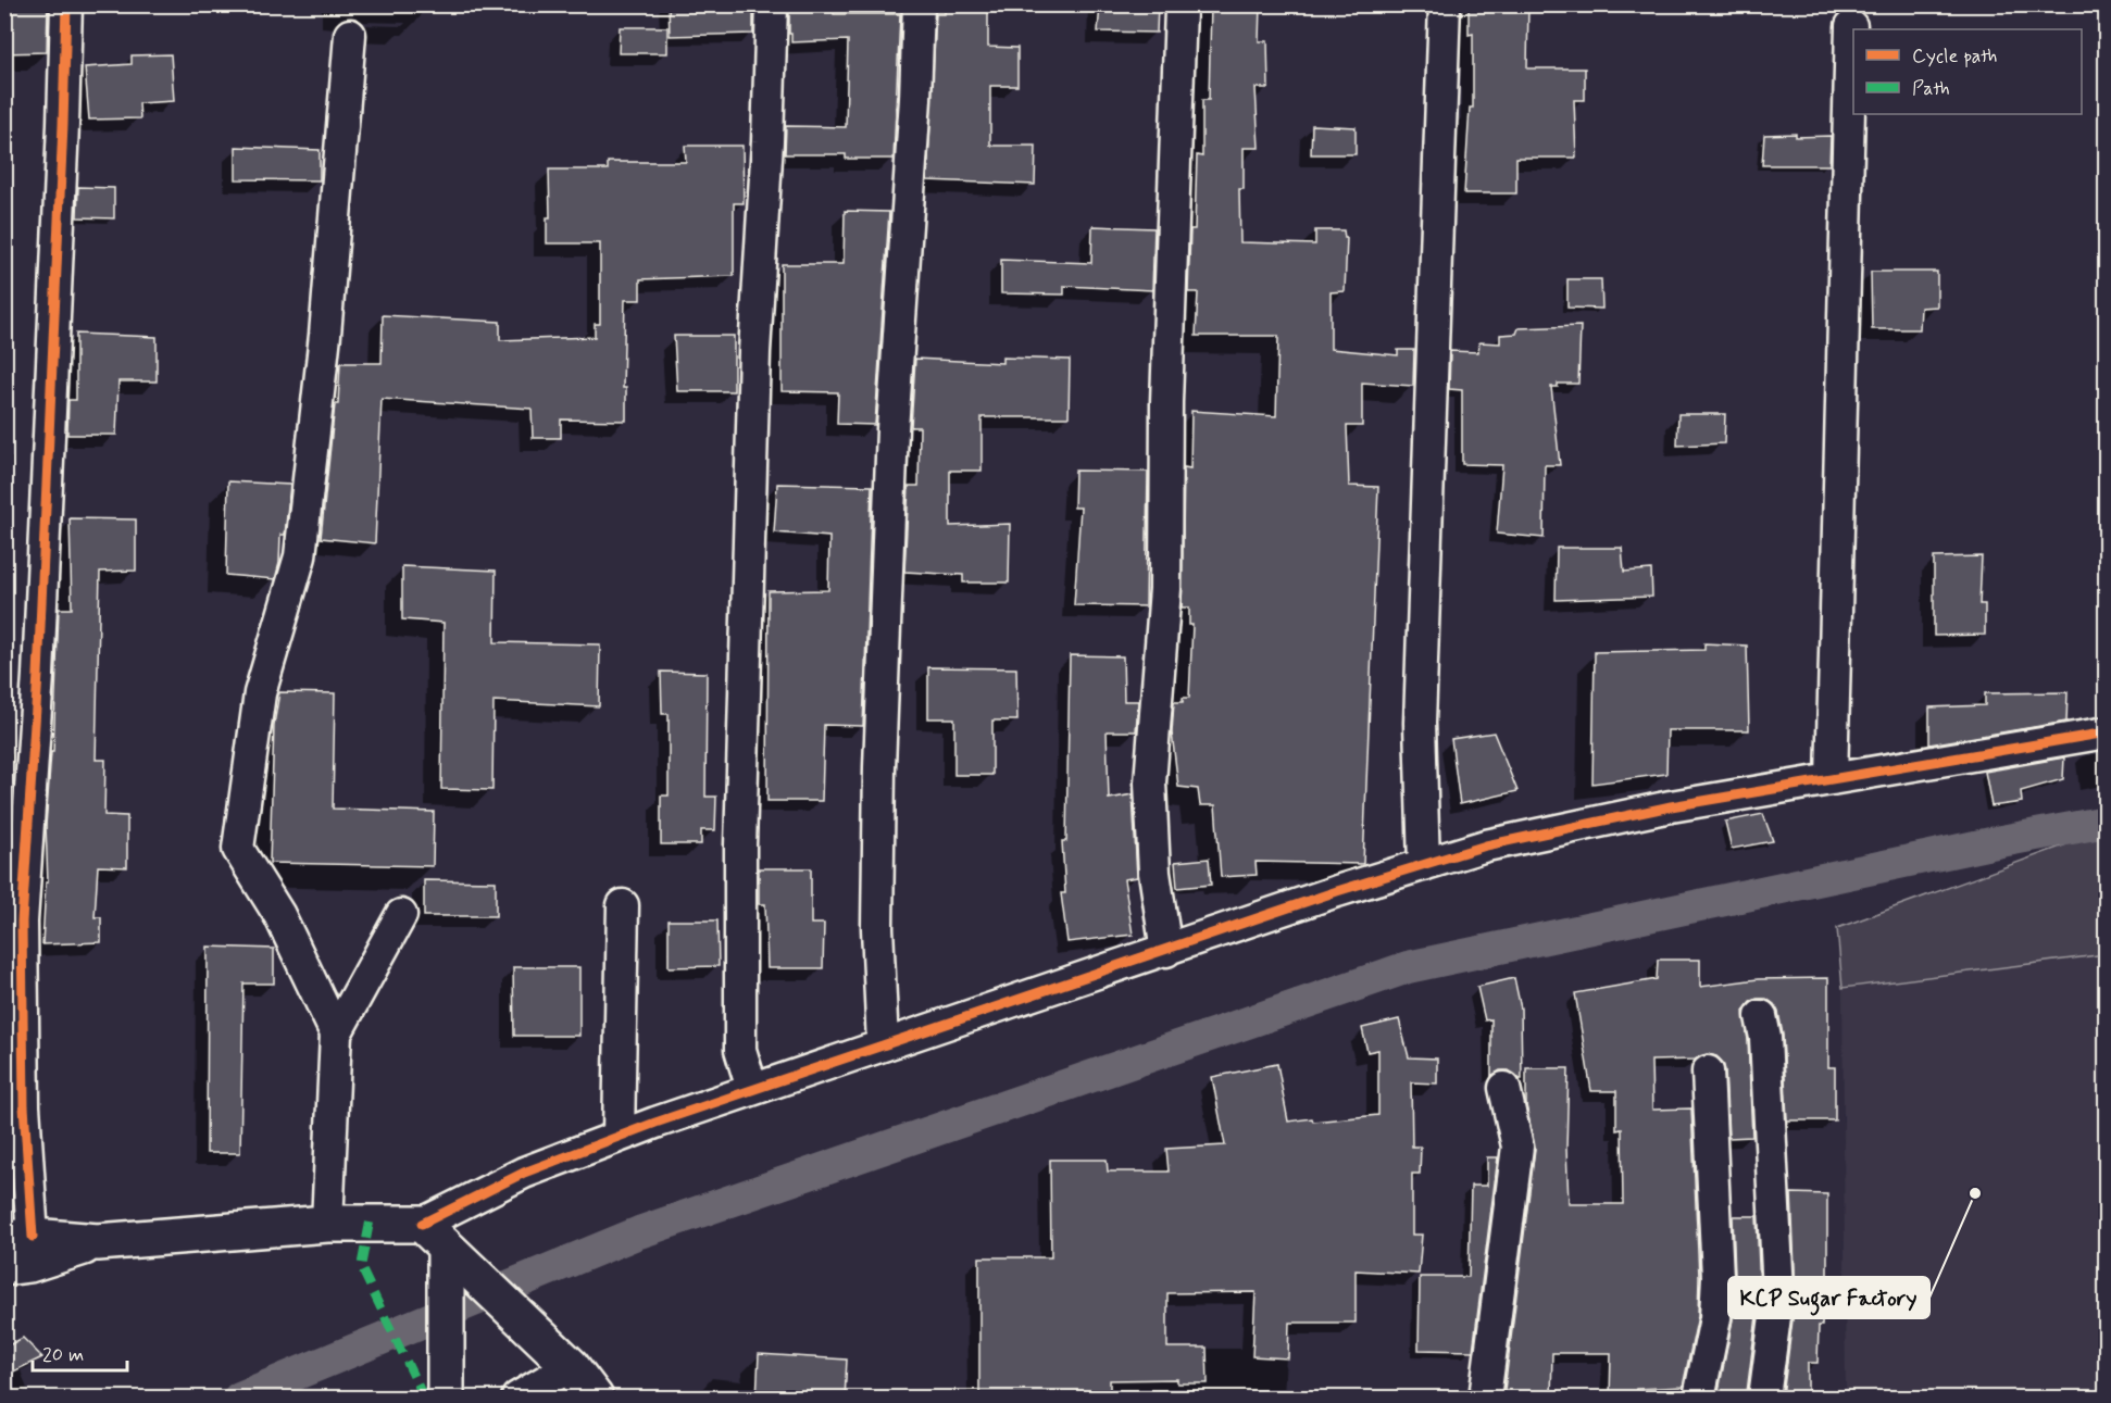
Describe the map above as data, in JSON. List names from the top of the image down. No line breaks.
{"places":["KCP Sugar Factory"],"legend":["Cycle path","Path"],"scale_bar":"20 m"}
